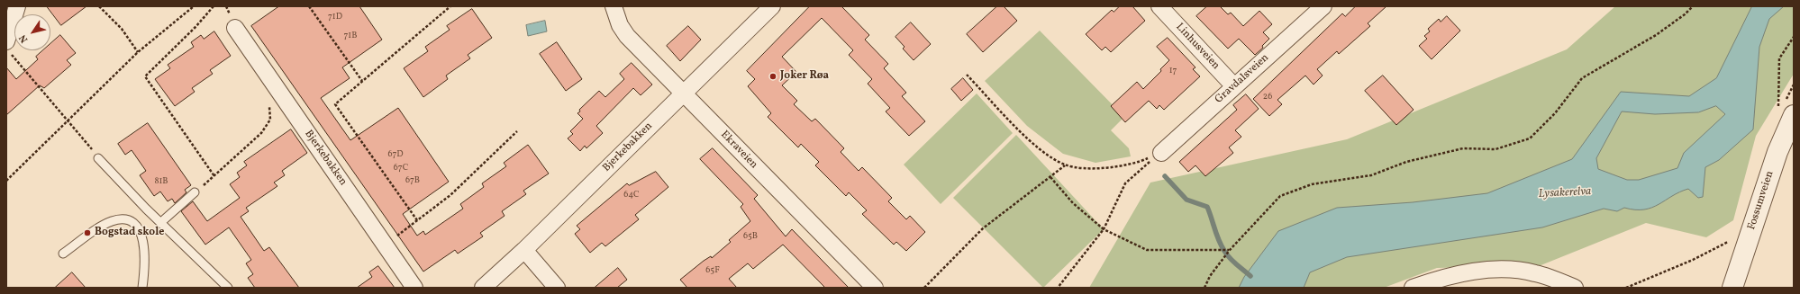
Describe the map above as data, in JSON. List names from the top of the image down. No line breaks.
{"streets":{"street":["Linhusveien","Gravdalsveien","Bjerkebakken","Ekraveien","Fossumveien"]},"crossings":[["Linhusveien","Gravdalsveien"],["Bjerkebakken","Ekraveien"]],"water":["Lysakerelva"],"places":["Joker Røa","Bogstad skole"],"house_numbers":["71D","71B","17","26","67D","67C","67B","81B","64C","65B","65F"],"north":"bottom left"}
